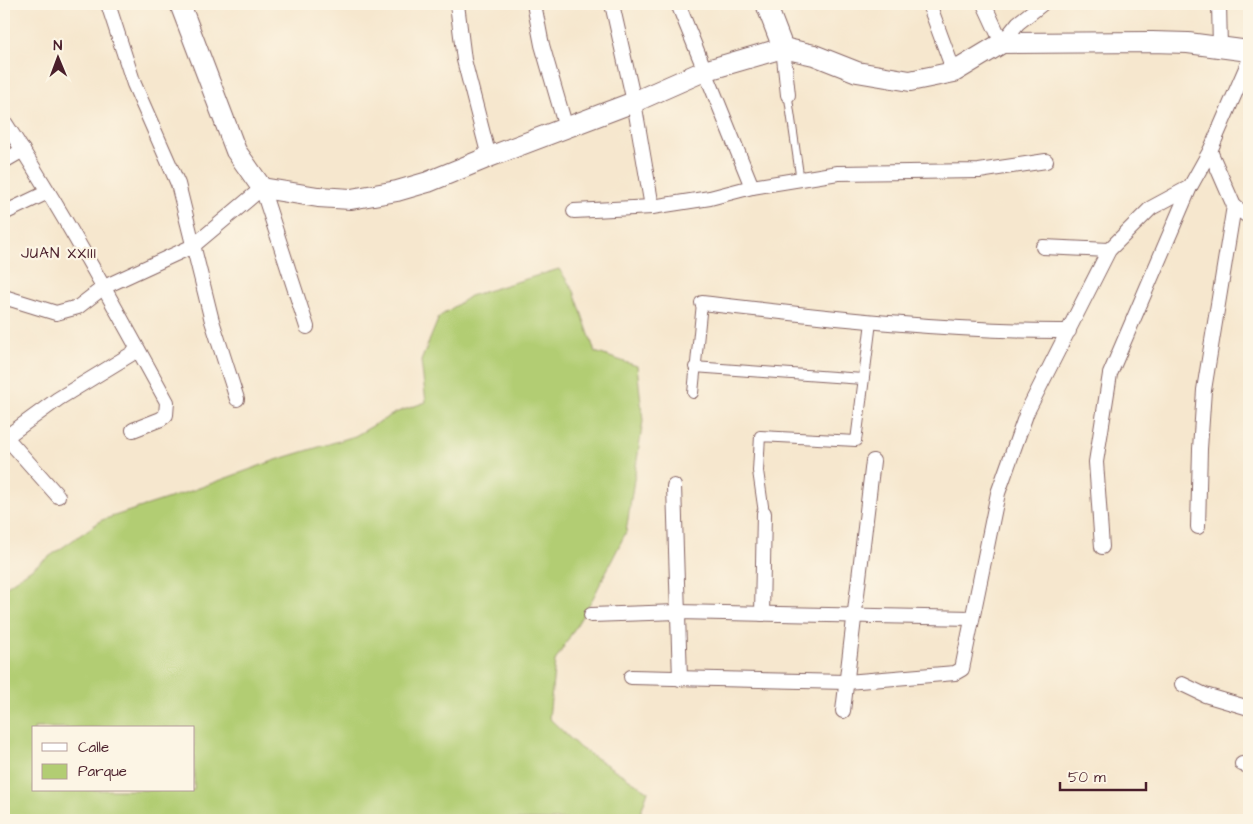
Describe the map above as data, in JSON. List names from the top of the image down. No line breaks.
{"districts":["JUAN XXIII"],"legend":["Calle","Parque"],"scale_bar":"50 m","north":"top"}
